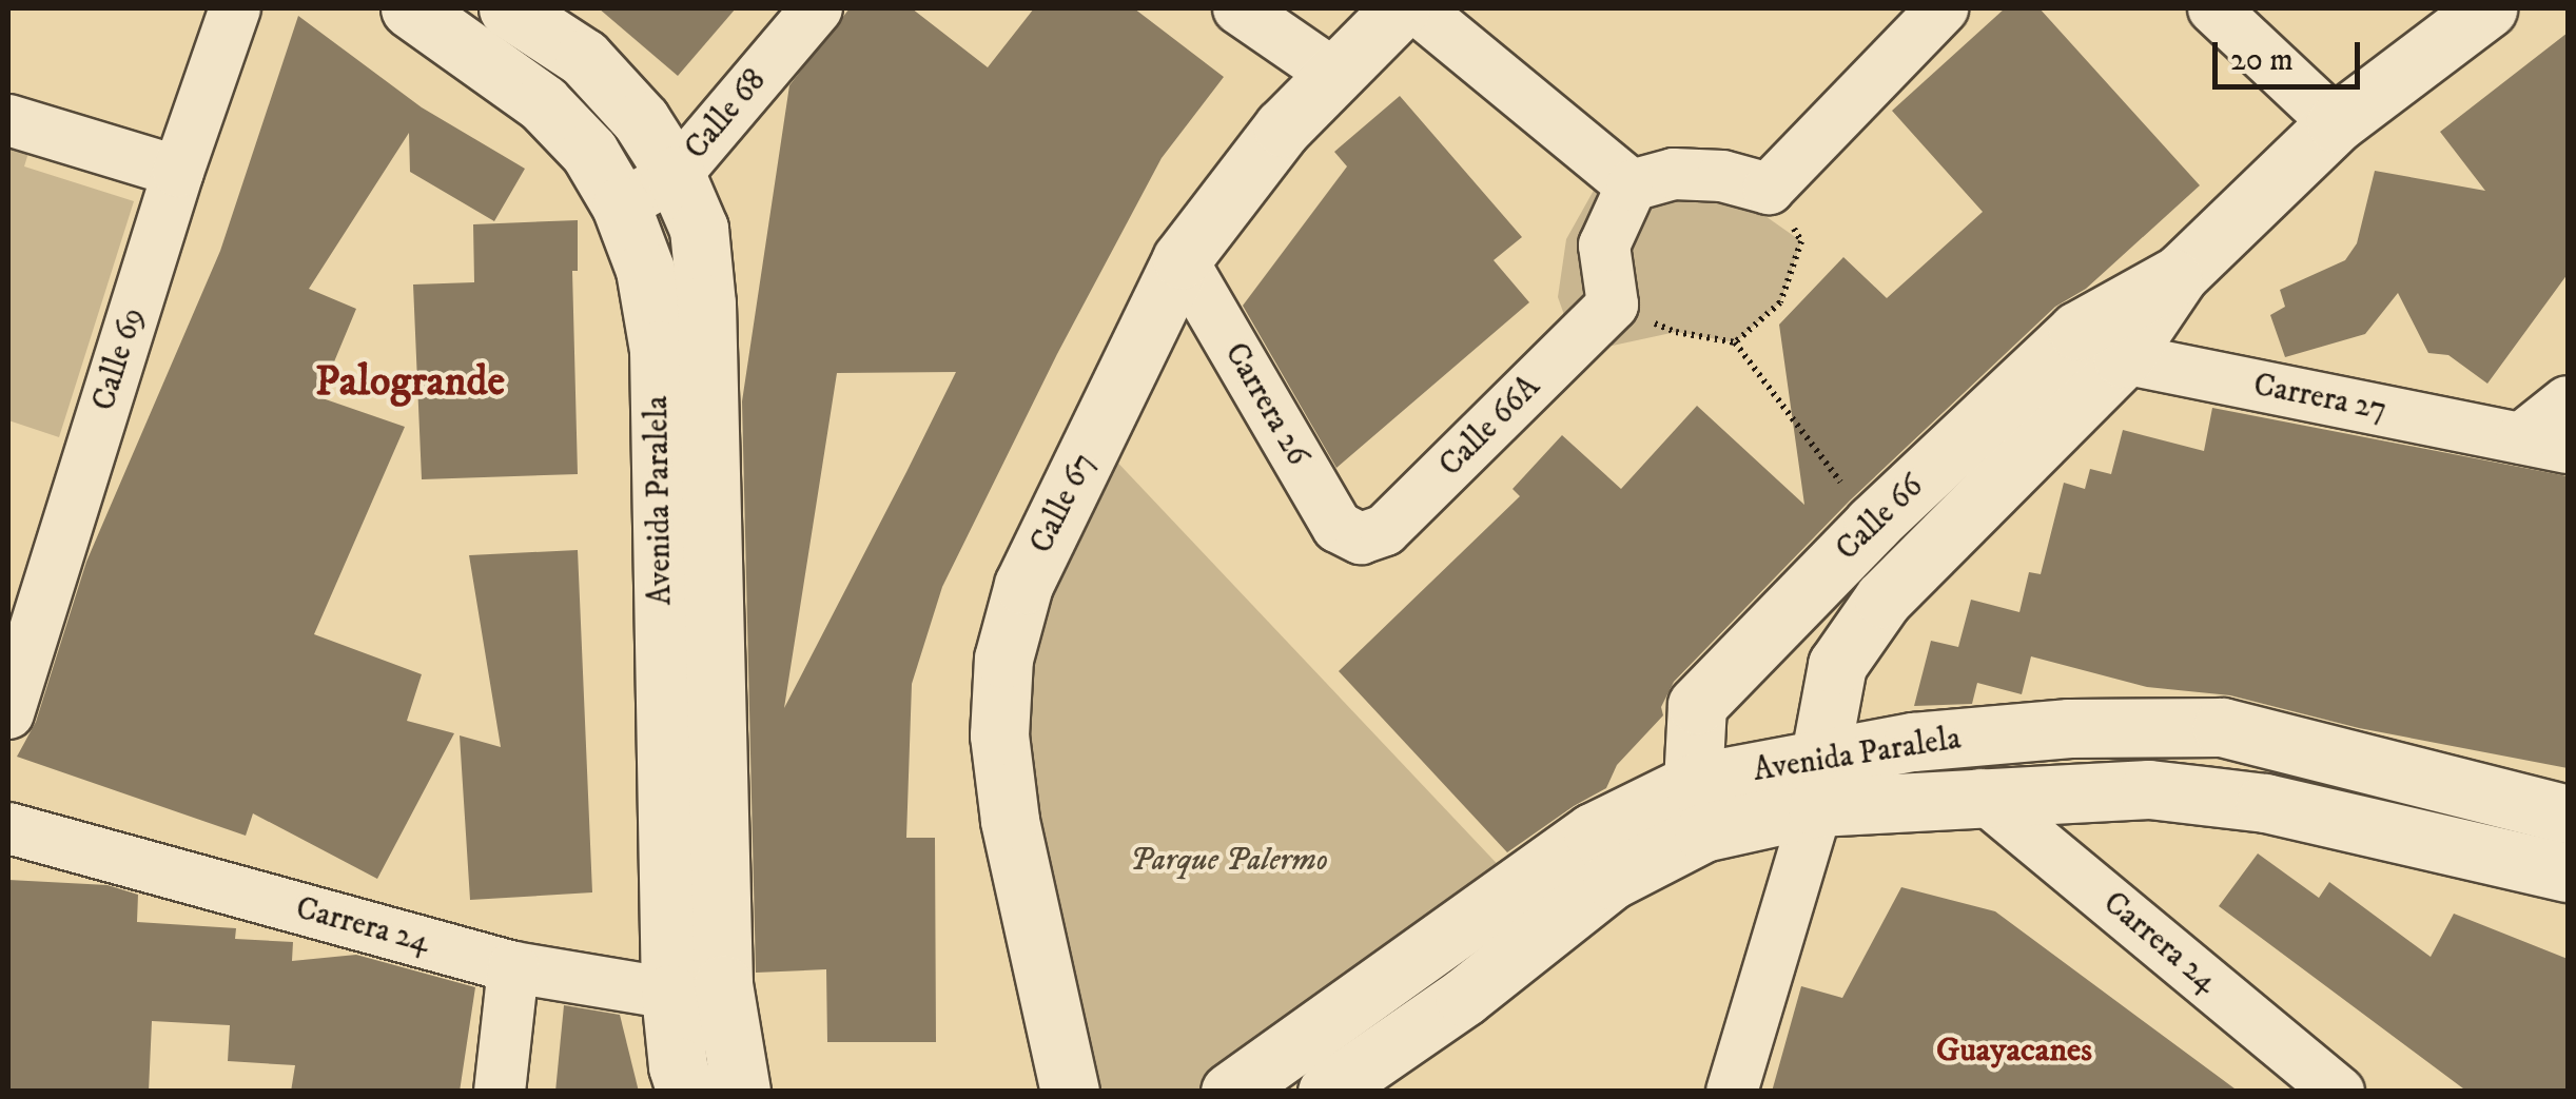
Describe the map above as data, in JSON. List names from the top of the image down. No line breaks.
{"streets":{"street":["Calle 68","Calle 69","Carrera 27","Carrera 26","Calle 66A","Avenida Paralela","Calle 67","Calle 66","Carrera 24"]},"crossings":[["Calle 68","Avenida Paralela"],["Carrera 27","Calle 66"],["Carrera 26","Calle 66A"],["Carrera 26","Calle 67"],["Avenida Paralela","Calle 66"],["Avenida Paralela","Carrera 24"]],"districts":["Palogrande","Guayacanes"],"parks":["Parque Palermo"],"scale_bar":"20 m"}
